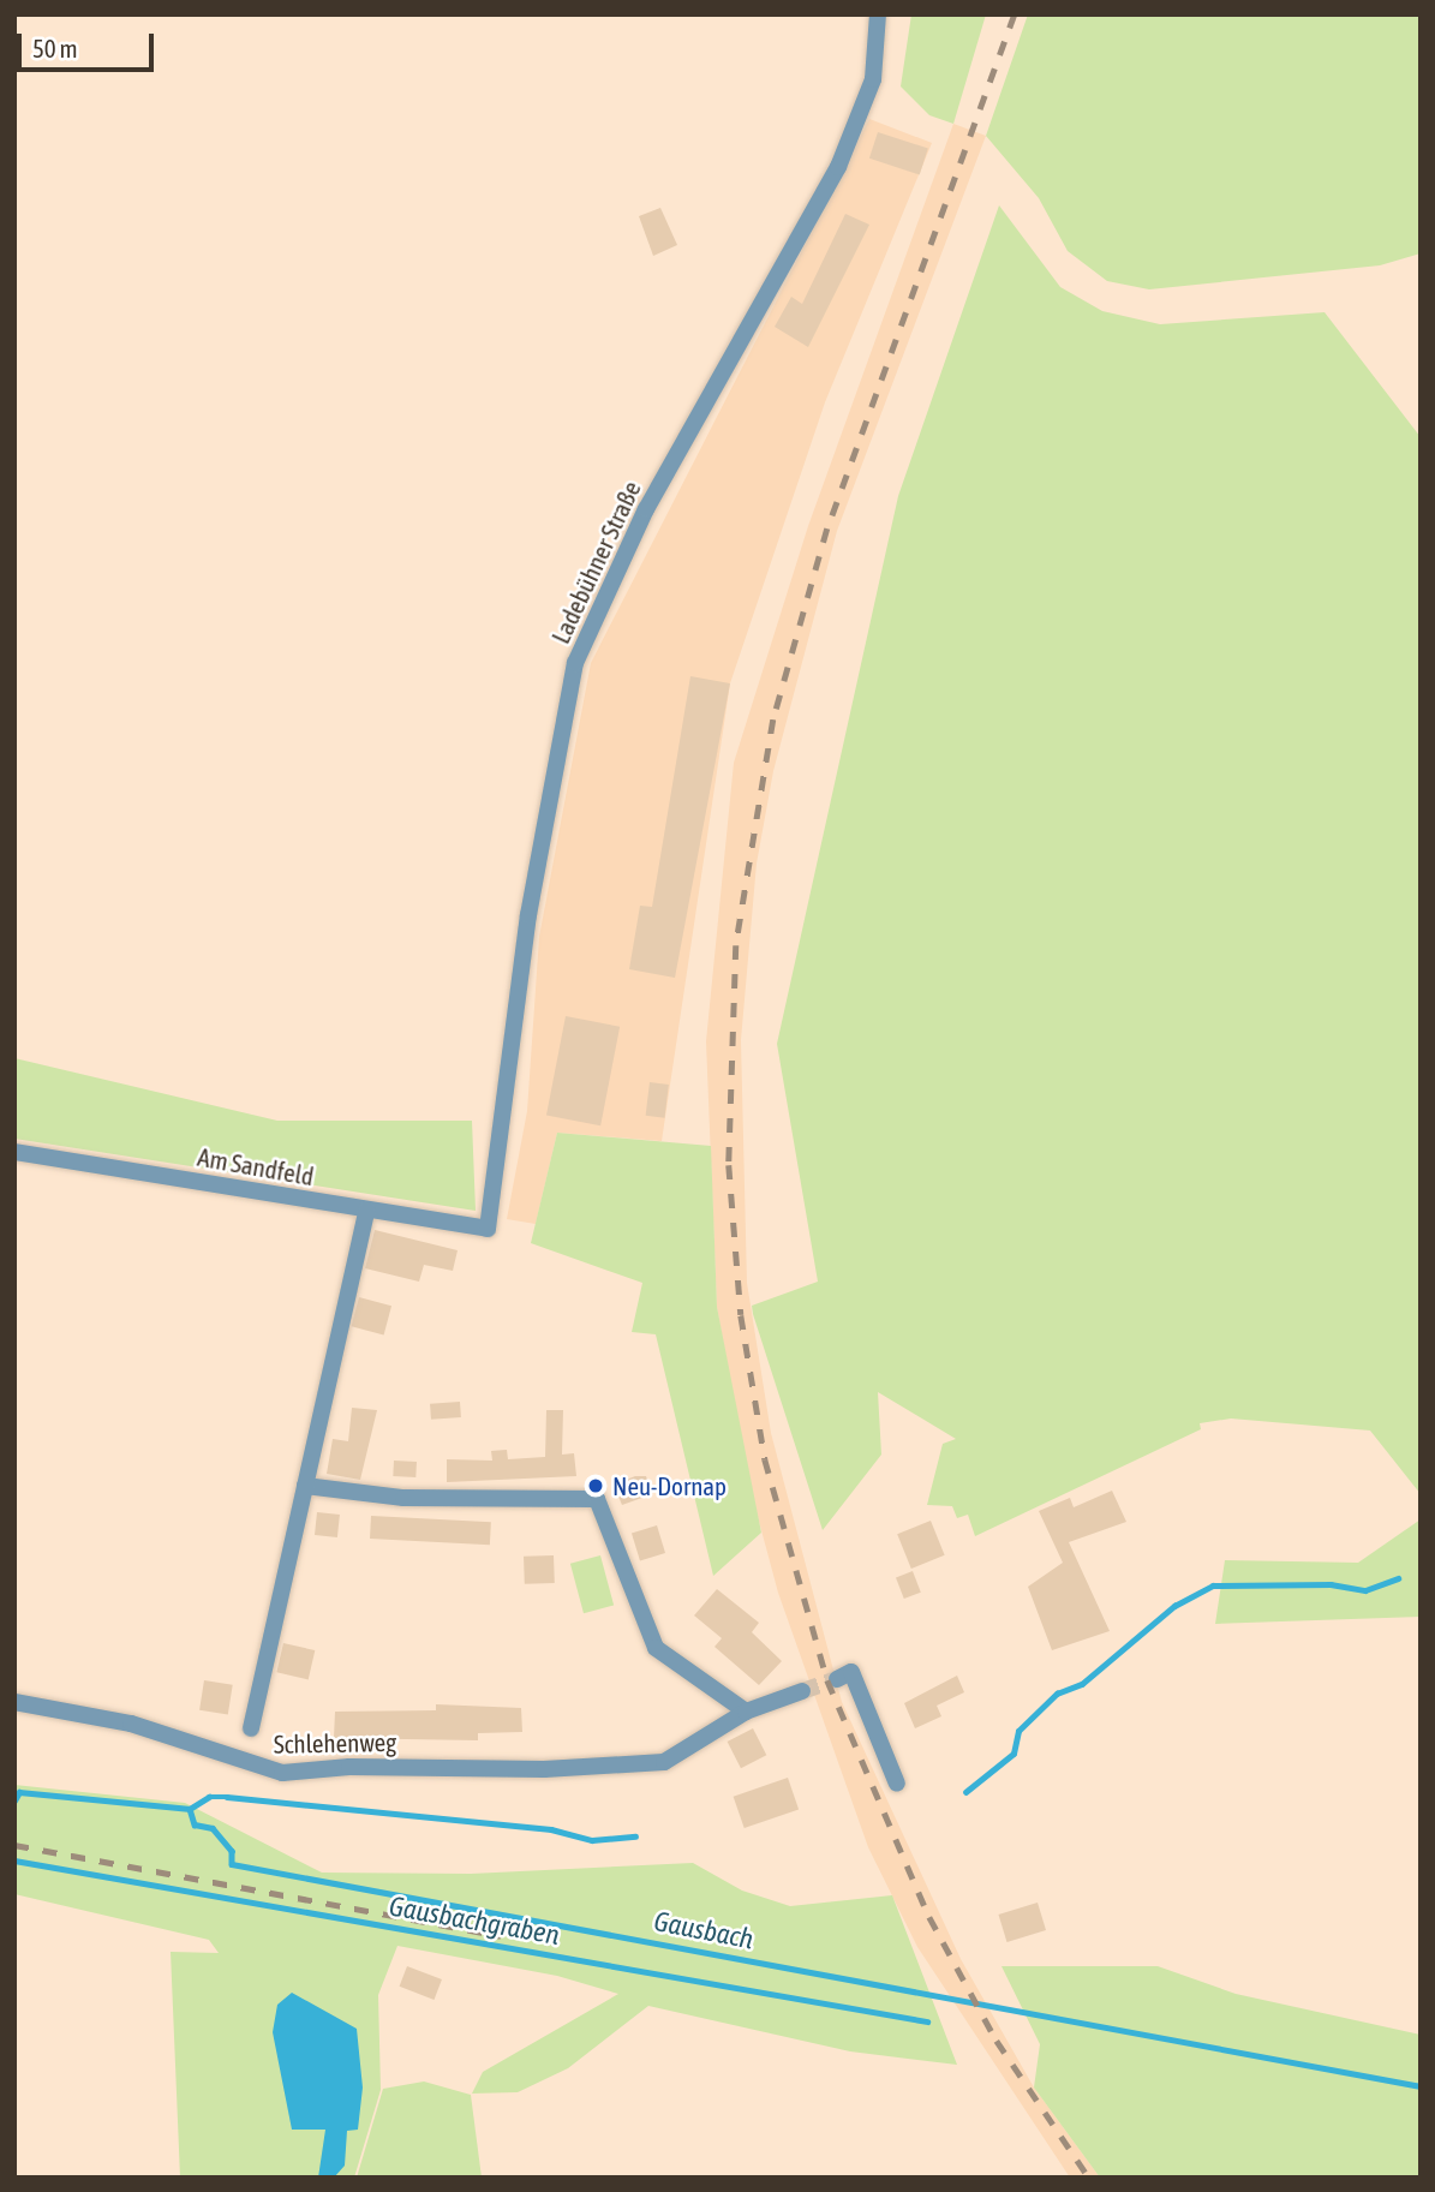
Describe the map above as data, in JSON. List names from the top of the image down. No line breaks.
{"streets":{"street":["Ladebühner Straße","Am Sandfeld","Schlehenweg"]},"crossings":[["Ladebühner Straße","Am Sandfeld"]],"water":["Gausbachgraben","Gausbach"],"places":["Neu-Dornap"],"scale_bar":"50 m"}
